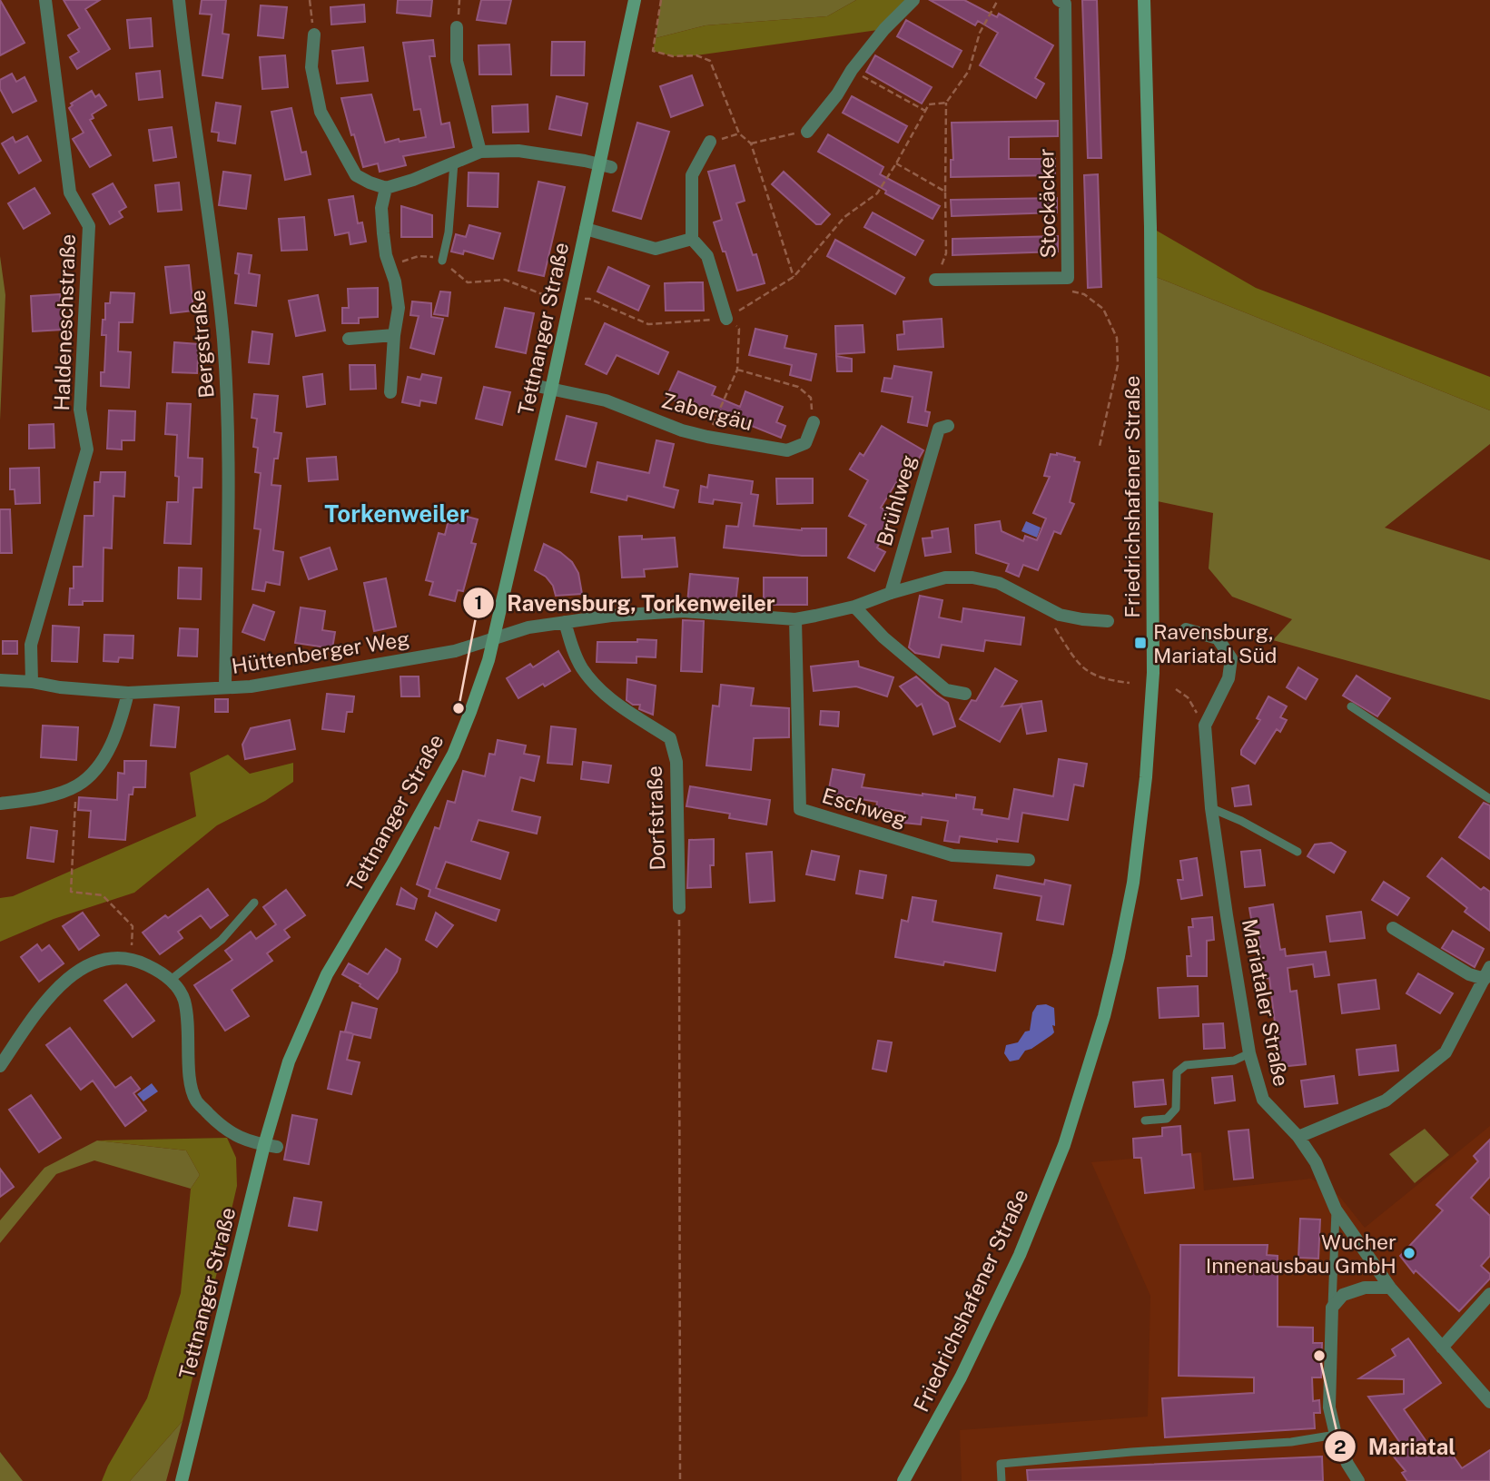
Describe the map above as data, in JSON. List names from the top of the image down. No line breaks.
{"streets":{"street":["Stockäcker","Haldeneschstraße","Tettnanger Straße","Bergstraße","Zabergäu","Friedrichshafener Straße","Brühlweg","Hüttenberger Weg","Eschweg","Dorfstraße","Mariataler Straße"]},"crossings":[["Haldeneschstraße","Hüttenberger Weg"],["Tettnanger Straße","Zabergäu"],["Tettnanger Straße","Hüttenberger Weg"],["Bergstraße","Hüttenberger Weg"]],"districts":["Torkenweiler"],"places":{"transit":["Ravensburg, Mariatal Süd"],"other":["Ravensburg, Torkenweiler","Wucher Innenausbau GmbH","Mariatal"]}}
